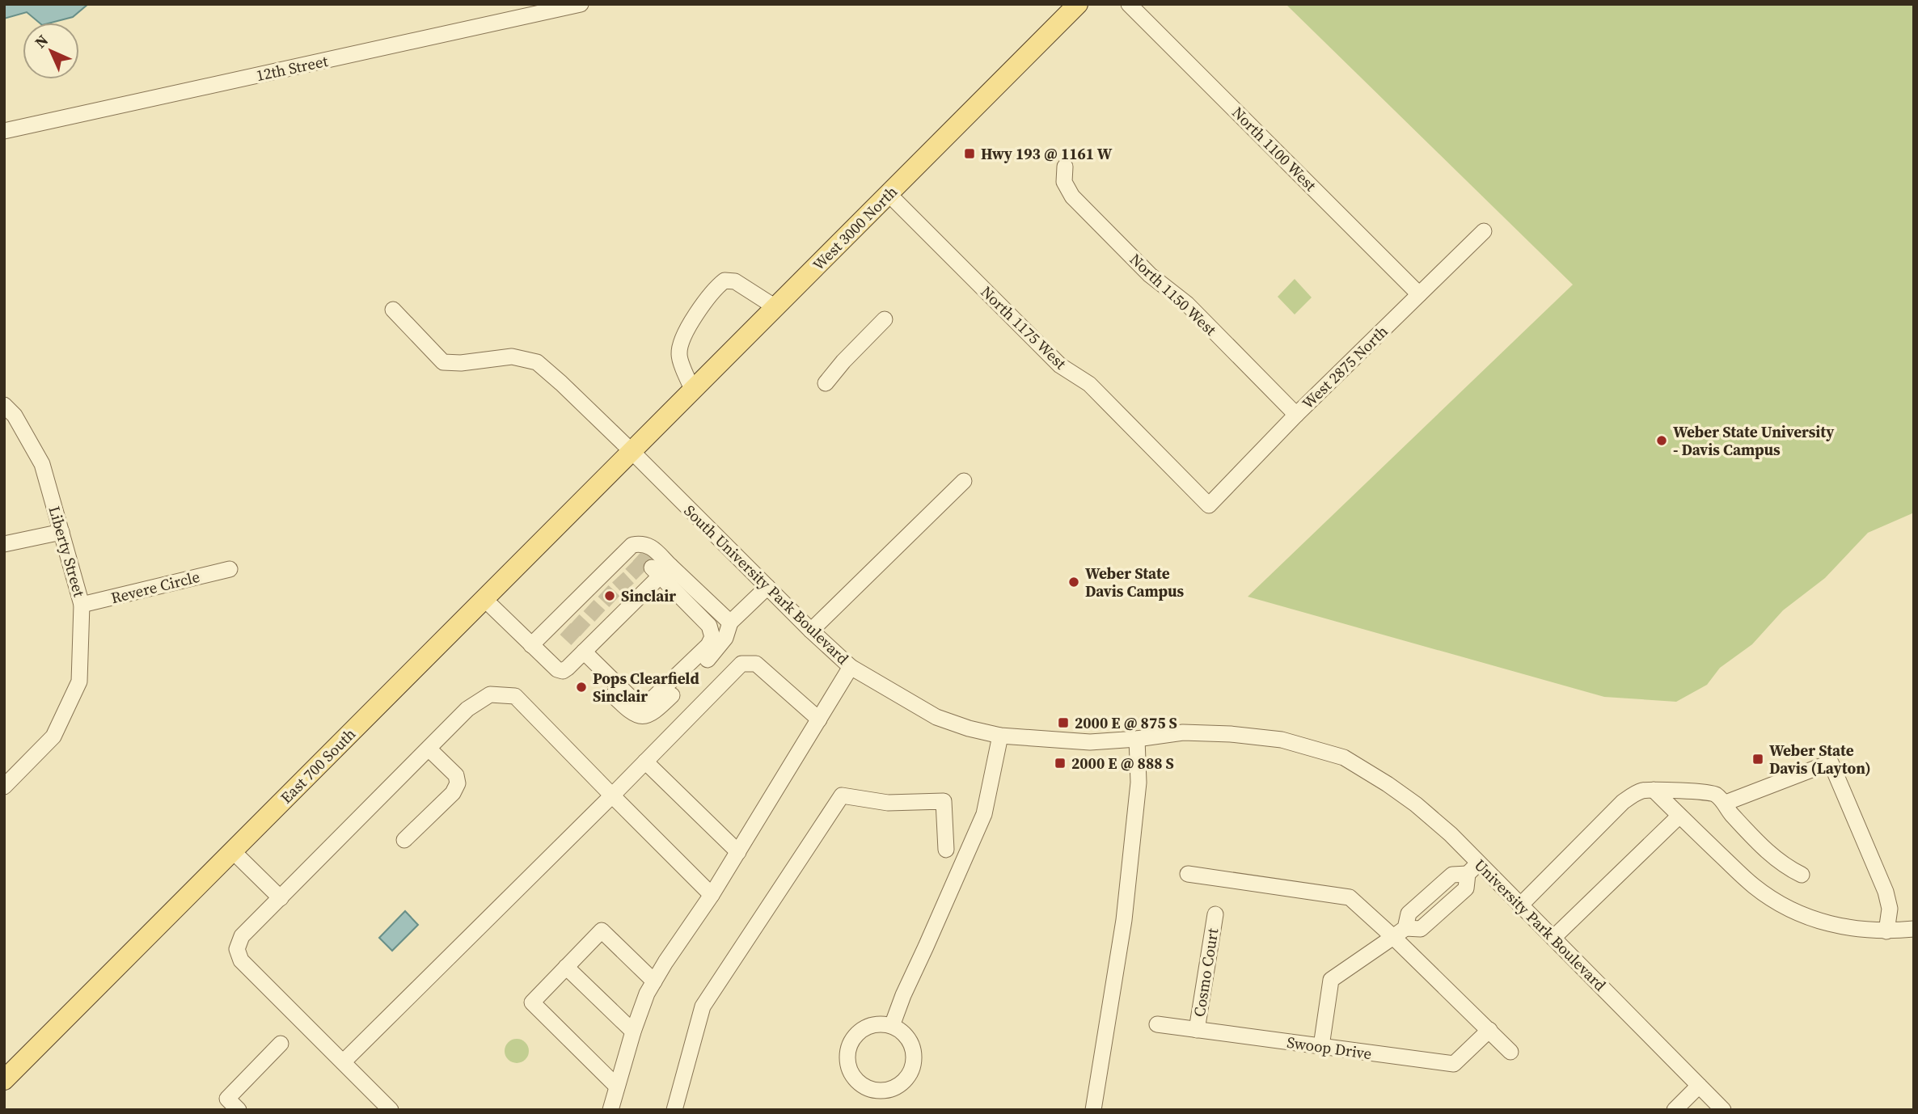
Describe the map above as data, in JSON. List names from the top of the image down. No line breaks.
{"streets":{"main road":["West 3000 North","East 700 South"],"street":["12th Street","North 1100 West","North 1150 West","North 1175 West","West 2875 North","Liberty Street","South University Park Boulevard","Revere Circle","University Park Boulevard","Cosmo Court","Swoop Drive"]},"crossings":[["North 1100 West","West 2875 North"],["West 3000 North","North 1175 West"],["West 3000 North","South University Park Boulevard"],["West 3000 North","East 700 South"],["North 1150 West","West 2875 North"],["North 1175 West","West 2875 North"],["Liberty Street","Revere Circle"],["South University Park Boulevard","East 700 South"],["South University Park Boulevard","University Park Boulevard"],["Cosmo Court","Swoop Drive"]],"places":{"transit":["Hwy 193 @ 1161 W","2000 E @ 875 S","Weber State Davis (Layton)","2000 E @ 888 S"],"other":["Weber State University - Davis Campus","Weber State Davis Campus","Sinclair","Pops Clearfield Sinclair"]},"north":"top left"}
